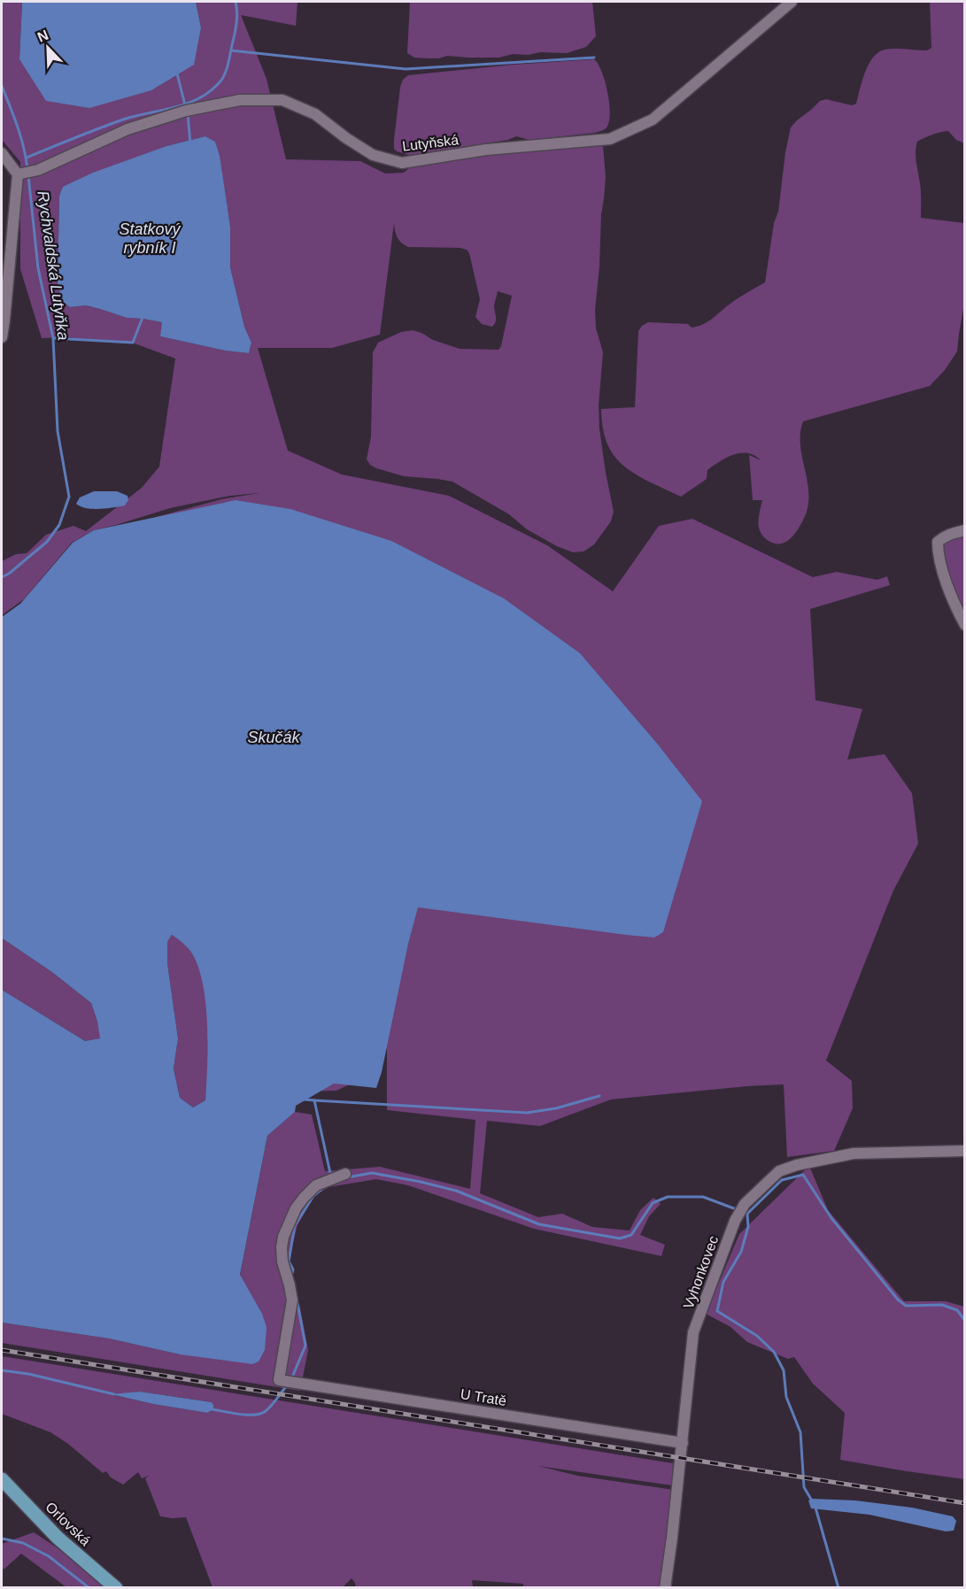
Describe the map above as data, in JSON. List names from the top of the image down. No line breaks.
{"streets":{"main road":["Orlovská"],"street":["Lutyňská","Vyhonkovec","U Tratě"]},"crossings":[["Vyhonkovec","U Tratě"]],"water":["Statkový rybník I","Rychvaldská Lutyňka","Skučák"],"north":"top left"}
